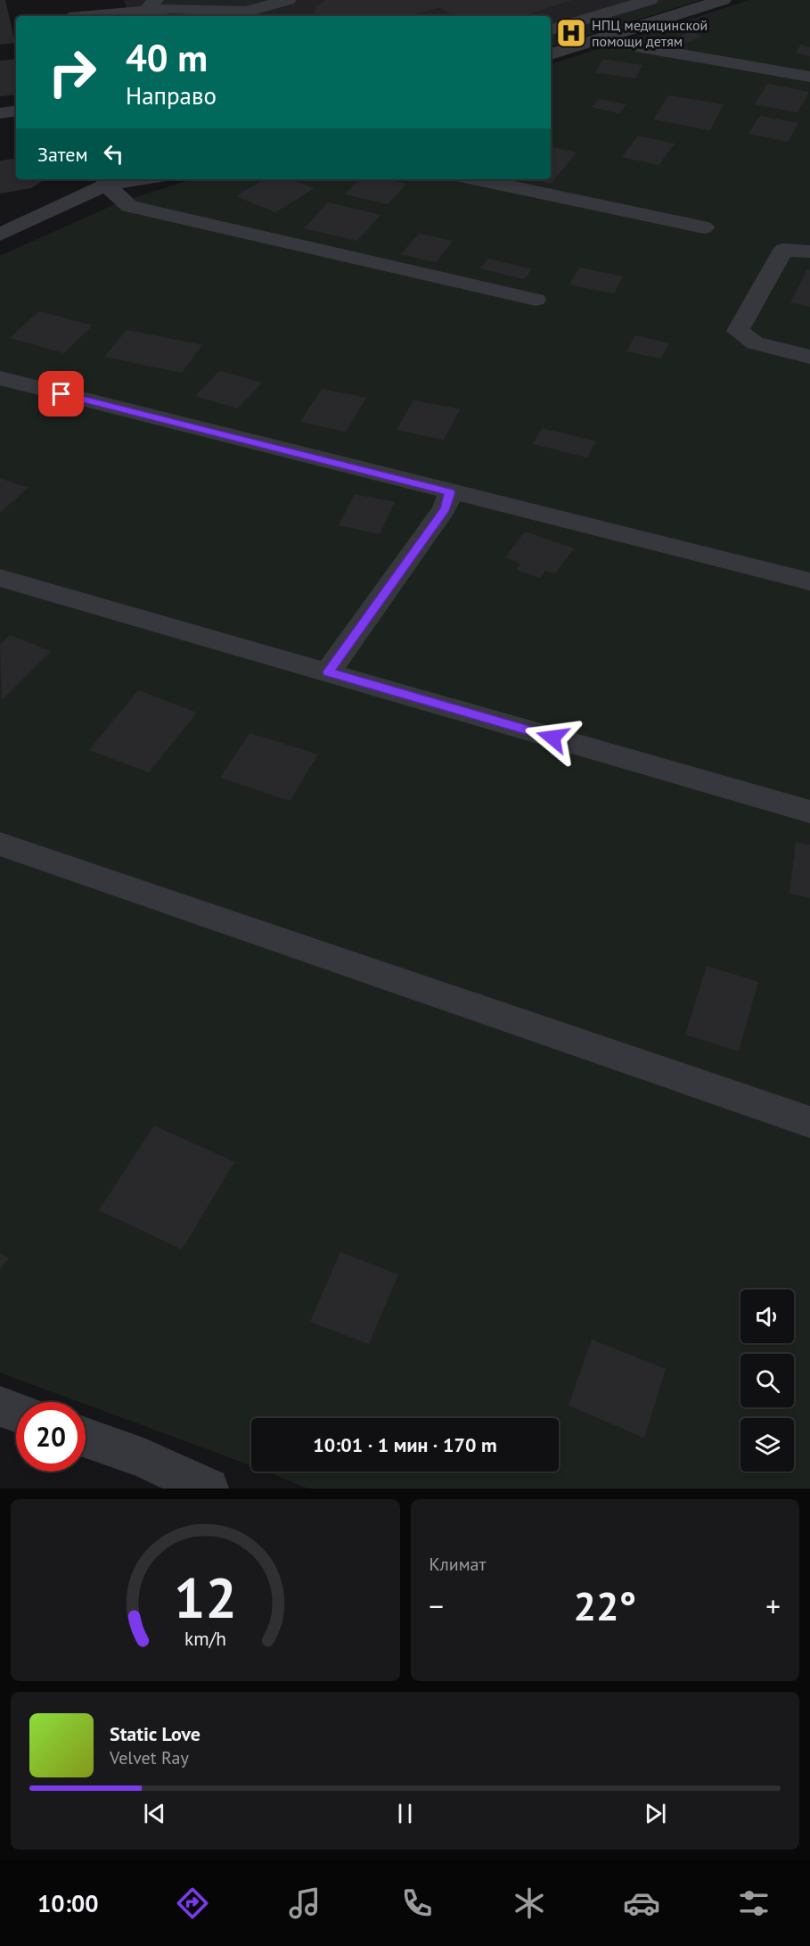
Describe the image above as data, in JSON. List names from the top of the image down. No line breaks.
{"places":{"hospital":["НПЦ медицинской помощи детям"]},"page":{"turn":["40 m","Направо"],"then":"Затем","limit":"20","trip":"10:01 · 1 мин · 170 m","tile":"Климат","heat":["−","22°","+"],"song":["Static Love","Velvet Ray"],"tabs":"10:00","gauge":["12","km/h"]}}
